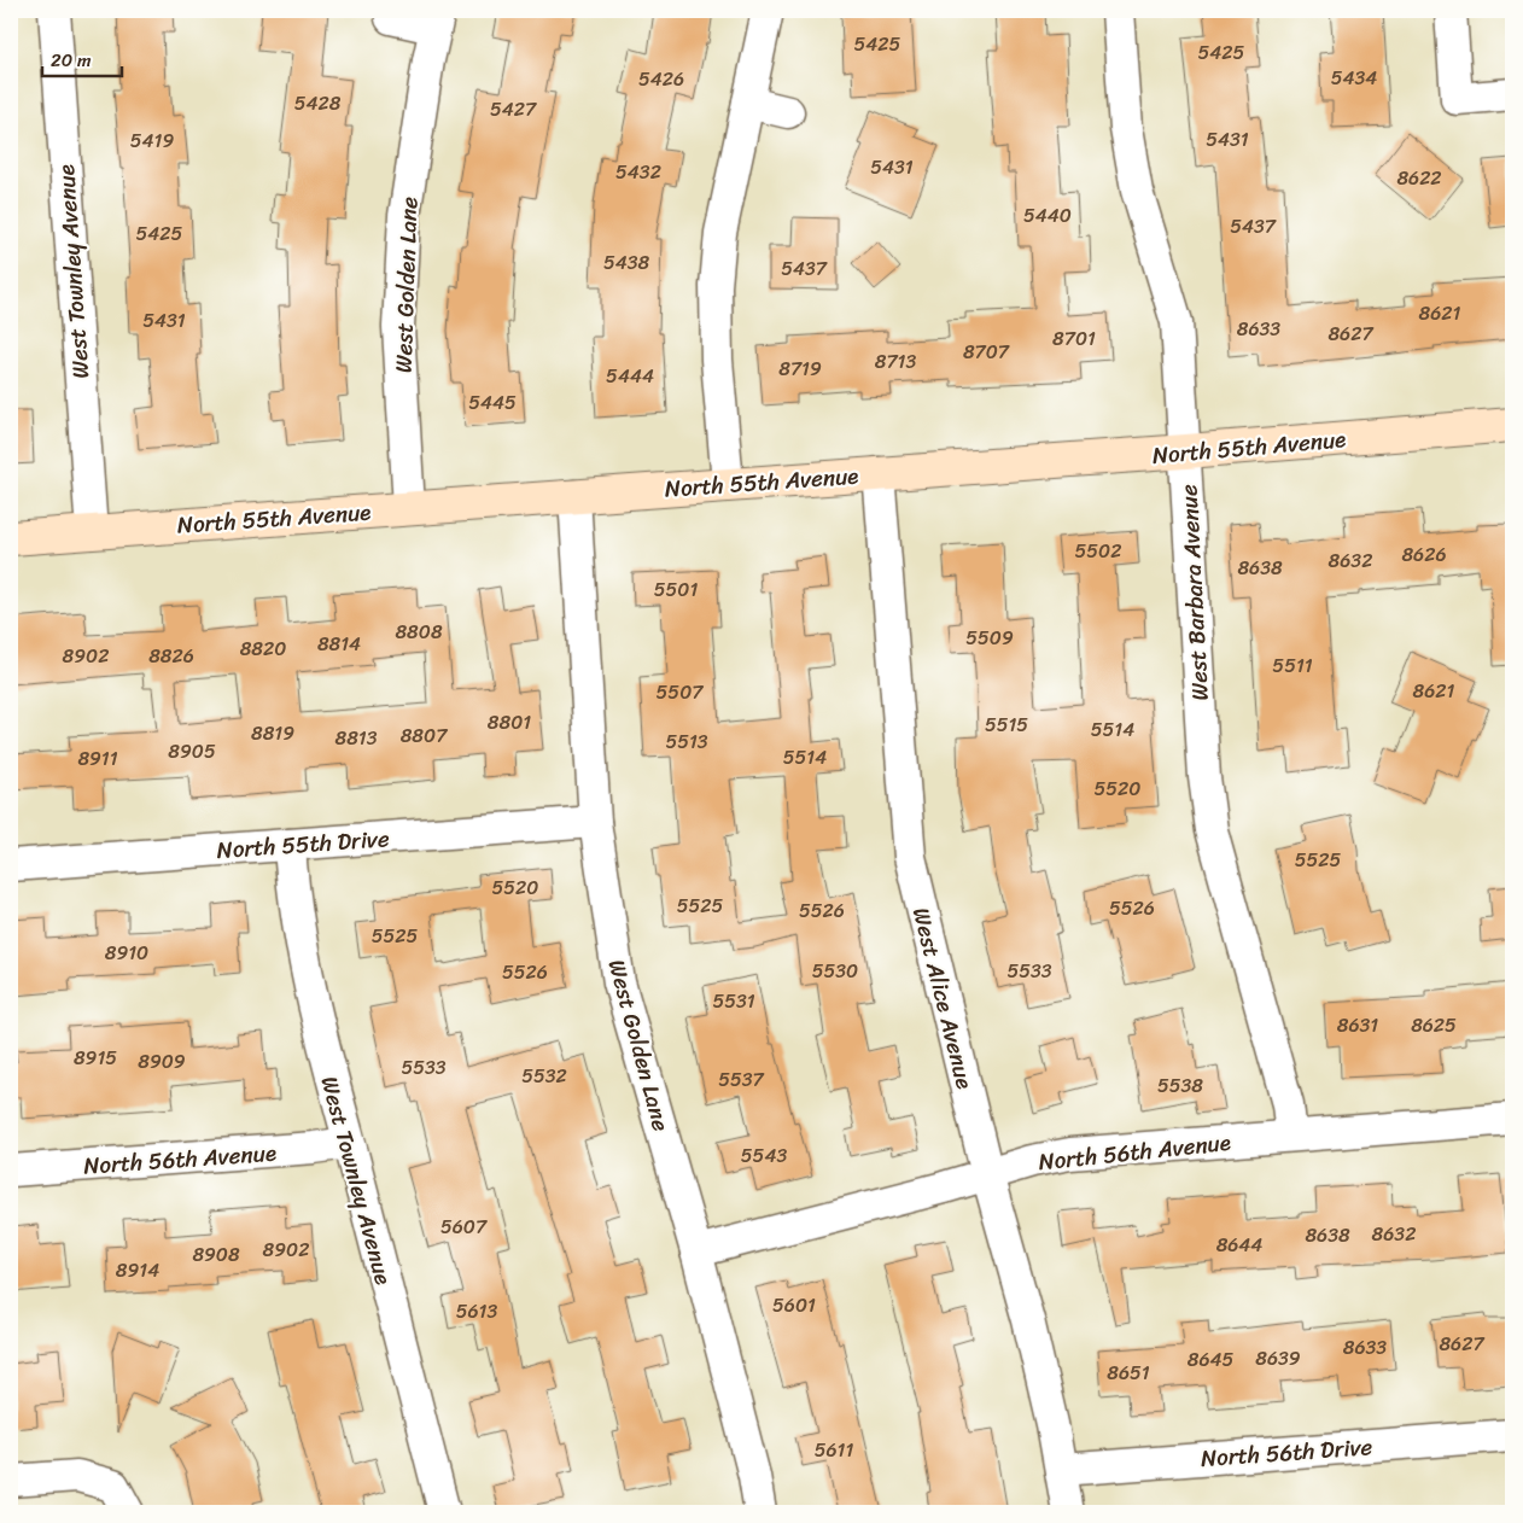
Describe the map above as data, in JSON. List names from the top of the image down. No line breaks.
{"streets":{"street":["West Townley Avenue","West Golden Lane","North 55th Avenue","West Barbara Avenue","North 55th Drive","West Alice Avenue","North 56th Avenue","North 56th Drive"]},"crossings":[["West Townley Avenue","North 55th Avenue"],["West Townley Avenue","North 55th Drive"],["West Townley Avenue","North 56th Avenue"],["West Golden Lane","North 55th Avenue"],["West Golden Lane","North 55th Drive"],["West Golden Lane","North 56th Avenue"],["North 55th Avenue","West Barbara Avenue"],["North 55th Avenue","West Alice Avenue"],["West Barbara Avenue","North 56th Avenue"],["West Alice Avenue","North 56th Avenue"],["West Alice Avenue","North 56th Drive"]],"house_numbers":["5425","5425","5434","5426","5428","5427","5431","5419","5431","5432","8622","5440","5437","5425","5438","5437","8621","5431","8633","8627","8701","8707","8713","8719","5444","5445","5502","8626","8632","8638","5501","8808","5509","8814","8820","8902","8826","5511","8621","5507","8801","5515","5514","8819","8807","8813","5513","8905","5514","8911","5520","5525","5520","5525","5526","5526","5525","8910","5530","5533","5526","5531","8631","8625","8915","8909","5533","5532","5537","5538","5543","5607","8632","8638","8644","8902","8908","8914","5601","5613","8627","8633","8639","8645","8651","5611"],"scale_bar":"20 m"}
